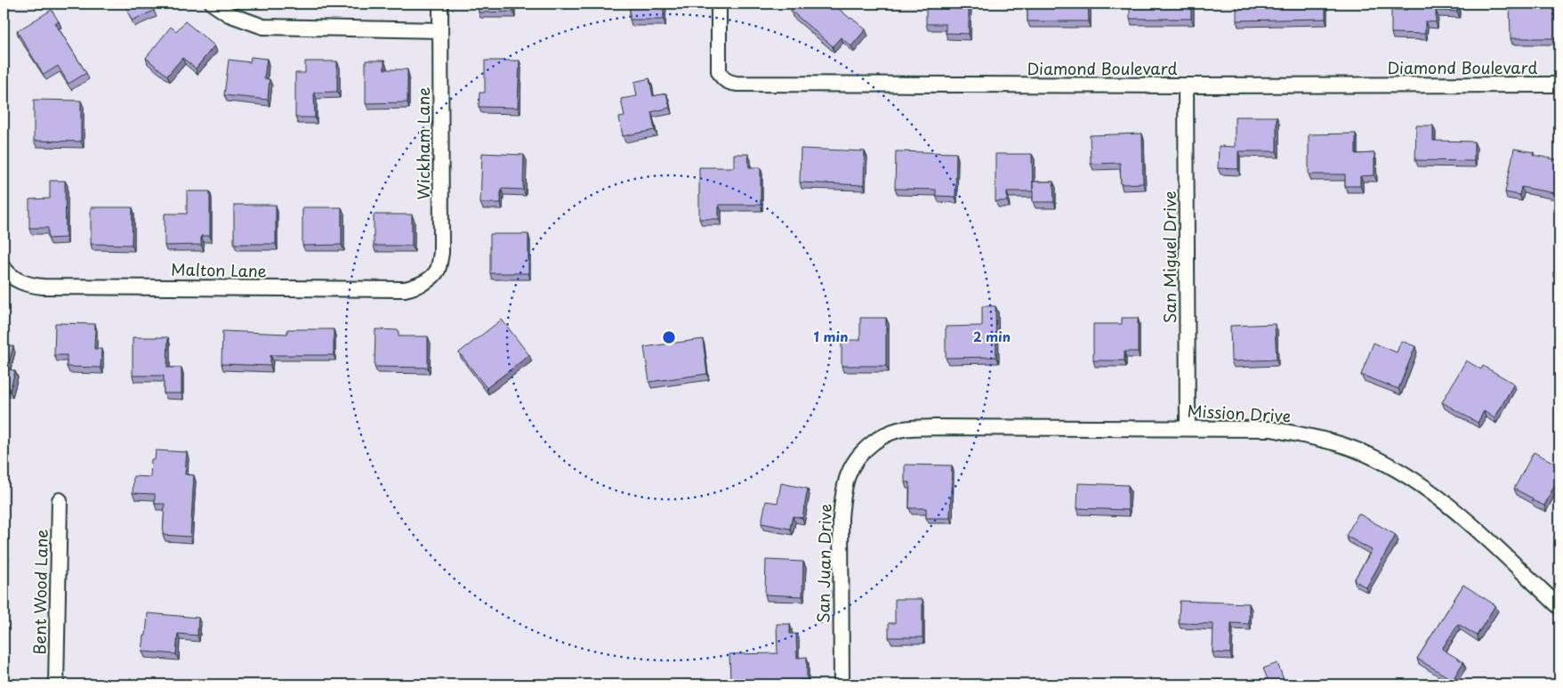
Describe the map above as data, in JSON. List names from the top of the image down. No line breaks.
{"streets":{"street":["Diamond Boulevard","Wickham Lane","San Miguel Drive","Malton Lane","Mission Drive","San Juan Drive","Bent Wood Lane"]},"crossings":[["Diamond Boulevard","San Miguel Drive"],["Wickham Lane","Malton Lane"],["San Miguel Drive","Mission Drive"],["Mission Drive","San Juan Drive"]],"rings":["1 min","2 min"]}
